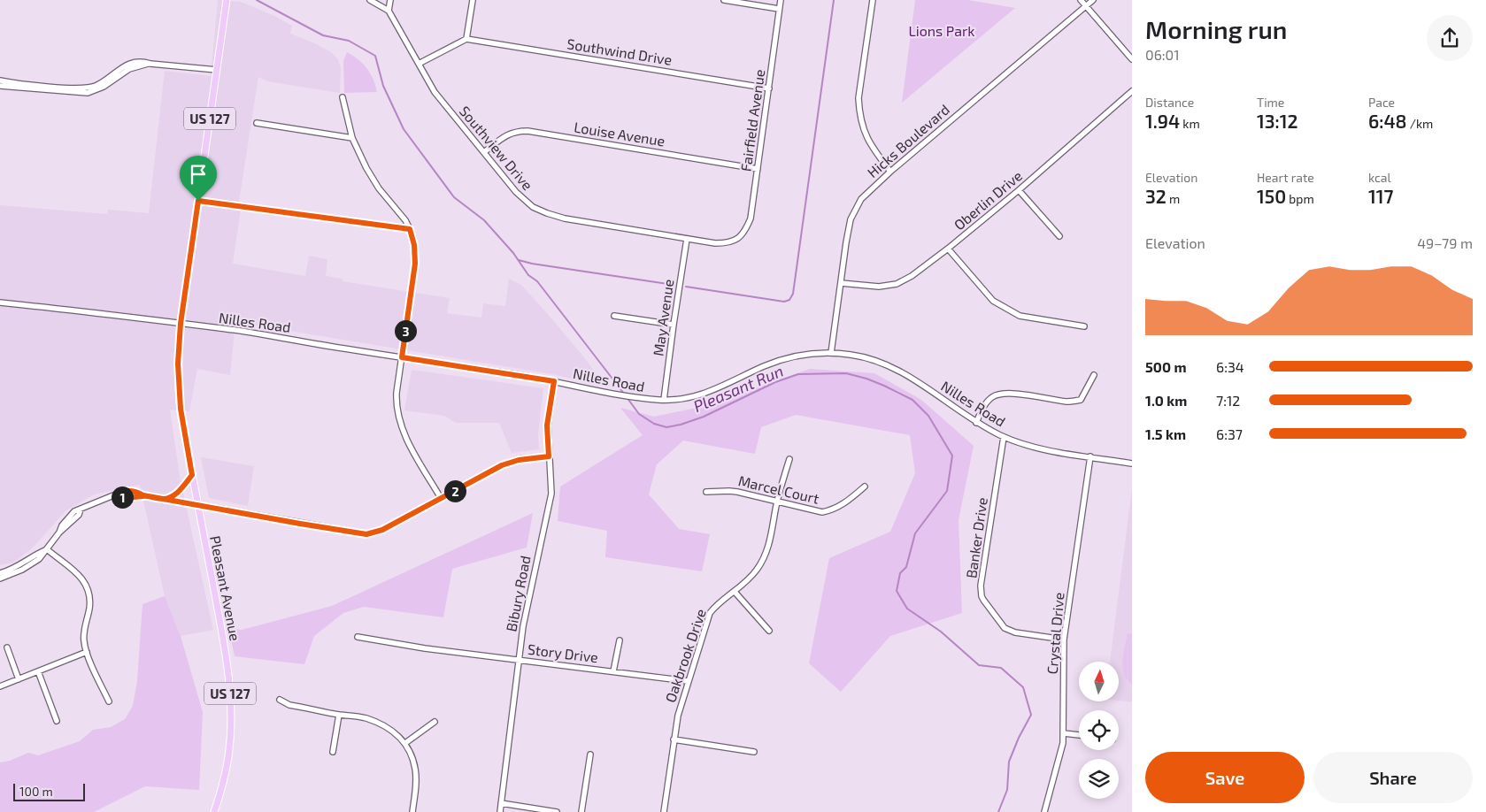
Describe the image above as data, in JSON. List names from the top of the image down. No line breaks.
{"streets":{"main road":["US 127","Pleasant Avenue"],"street":["Southwind Drive","Fairfield Avenue","Louise Avenue","Hicks Boulevard","Southview Drive","Oberlin Drive","May Avenue","Nilles Road","Marcel Court","Banker Drive","Bibury Road","Crystal Drive","Story Drive","Oakbrook Drive"]},"crossings":[["Southwind Drive","Fairfield Avenue"],["Fairfield Avenue","Louise Avenue"],["Fairfield Avenue","Southview Drive"],["Louise Avenue","Southview Drive"],["Hicks Boulevard","Oberlin Drive"],["Hicks Boulevard","Nilles Road"],["Southview Drive","May Avenue"],["May Avenue","Nilles Road"],["Nilles Road","Banker Drive"],["Nilles Road","Pleasant Avenue"],["Nilles Road","Bibury Road"],["Nilles Road","Crystal Drive"],["Marcel Court","Oakbrook Drive"],["Banker Drive","Crystal Drive"],["Bibury Road","Story Drive"],["Story Drive","Oakbrook Drive"]],"water":["Pleasant Run"],"parks":["Lions Park"],"scale_bar":"100 m","north":"top","page":{"heading":["Morning run","06:01"],"stats":[["Distance","1.94 km"],["Time","13:12"],["Pace","6:48 /km"],["Elevation","32 m"],["Heart rate","150 bpm"],["kcal","117"]],"chart":["Elevation","49–79 m"],"pins":["3","2","1"],"list":[{"name":"500 m","note":"6:34"},{"name":"1.0 km","note":"7:12"},{"name":"1.5 km","note":"6:37"}],"buttons":["Save","Share"],"scale":"100 m"}}
